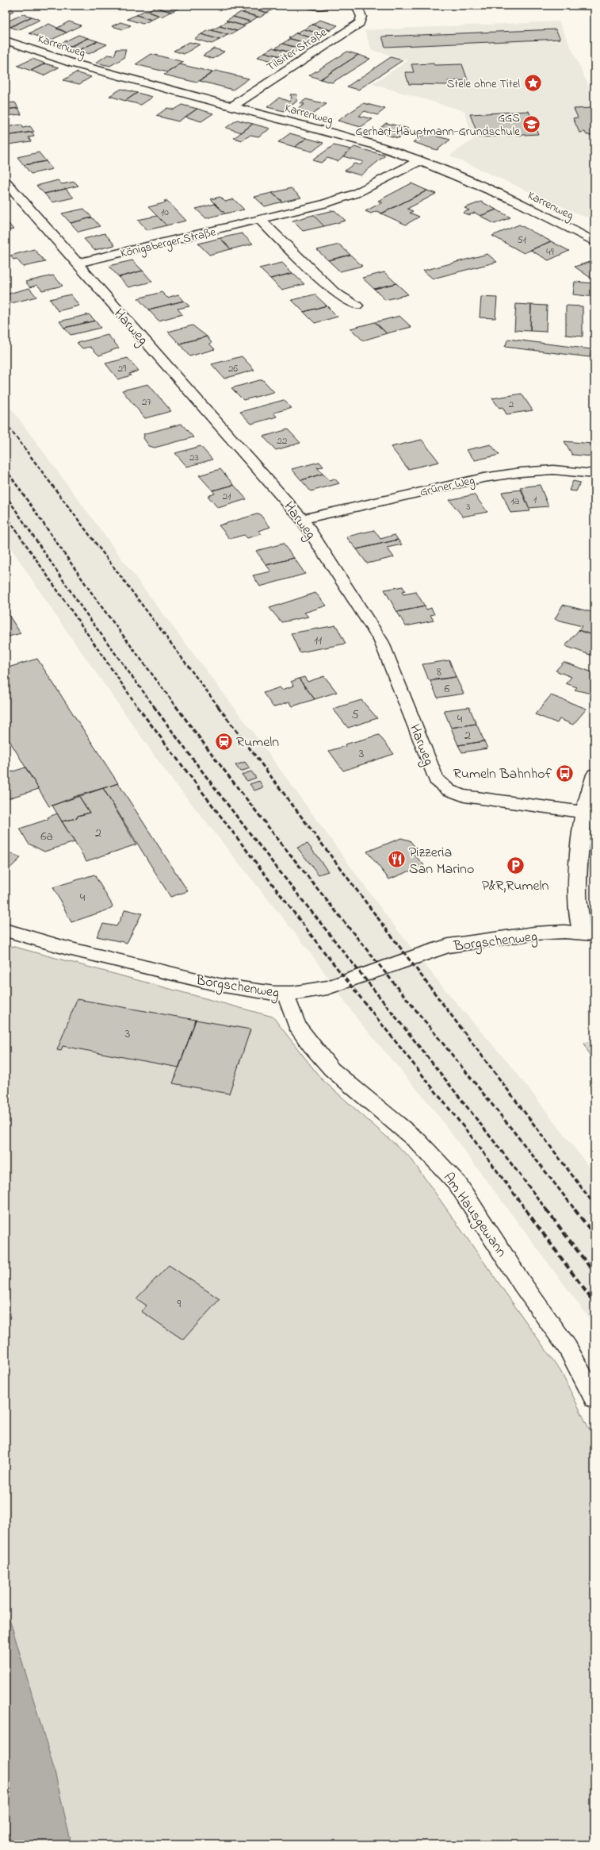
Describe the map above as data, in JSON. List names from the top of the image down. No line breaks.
{"streets":{"street":["Karrenweg","Tilsiter Straße","Königsberger Straße","Harweg","Grüner Weg","Borgschenweg","Am Hausgewann"]},"crossings":[["Karrenweg","Tilsiter Straße"],["Karrenweg","Königsberger Straße"],["Königsberger Straße","Harweg"],["Harweg","Grüner Weg"],["Borgschenweg","Am Hausgewann"]],"places":{"place":["Stele ohne Titel"],"school or university":["GGS Gerhart-Hauptmann-Grundschule"],"station":["Rumeln"],"bus stop":["Rumeln Bahnhof"],"restaurant":["Pizzeria San Marino"],"parking":["P&R,Rumeln"]},"house_numbers":["10","51","49","29","26","27","2","22","23","21","1","1a","3","11","8","6","5","4","2","3","2","6a","4","3","9"]}
